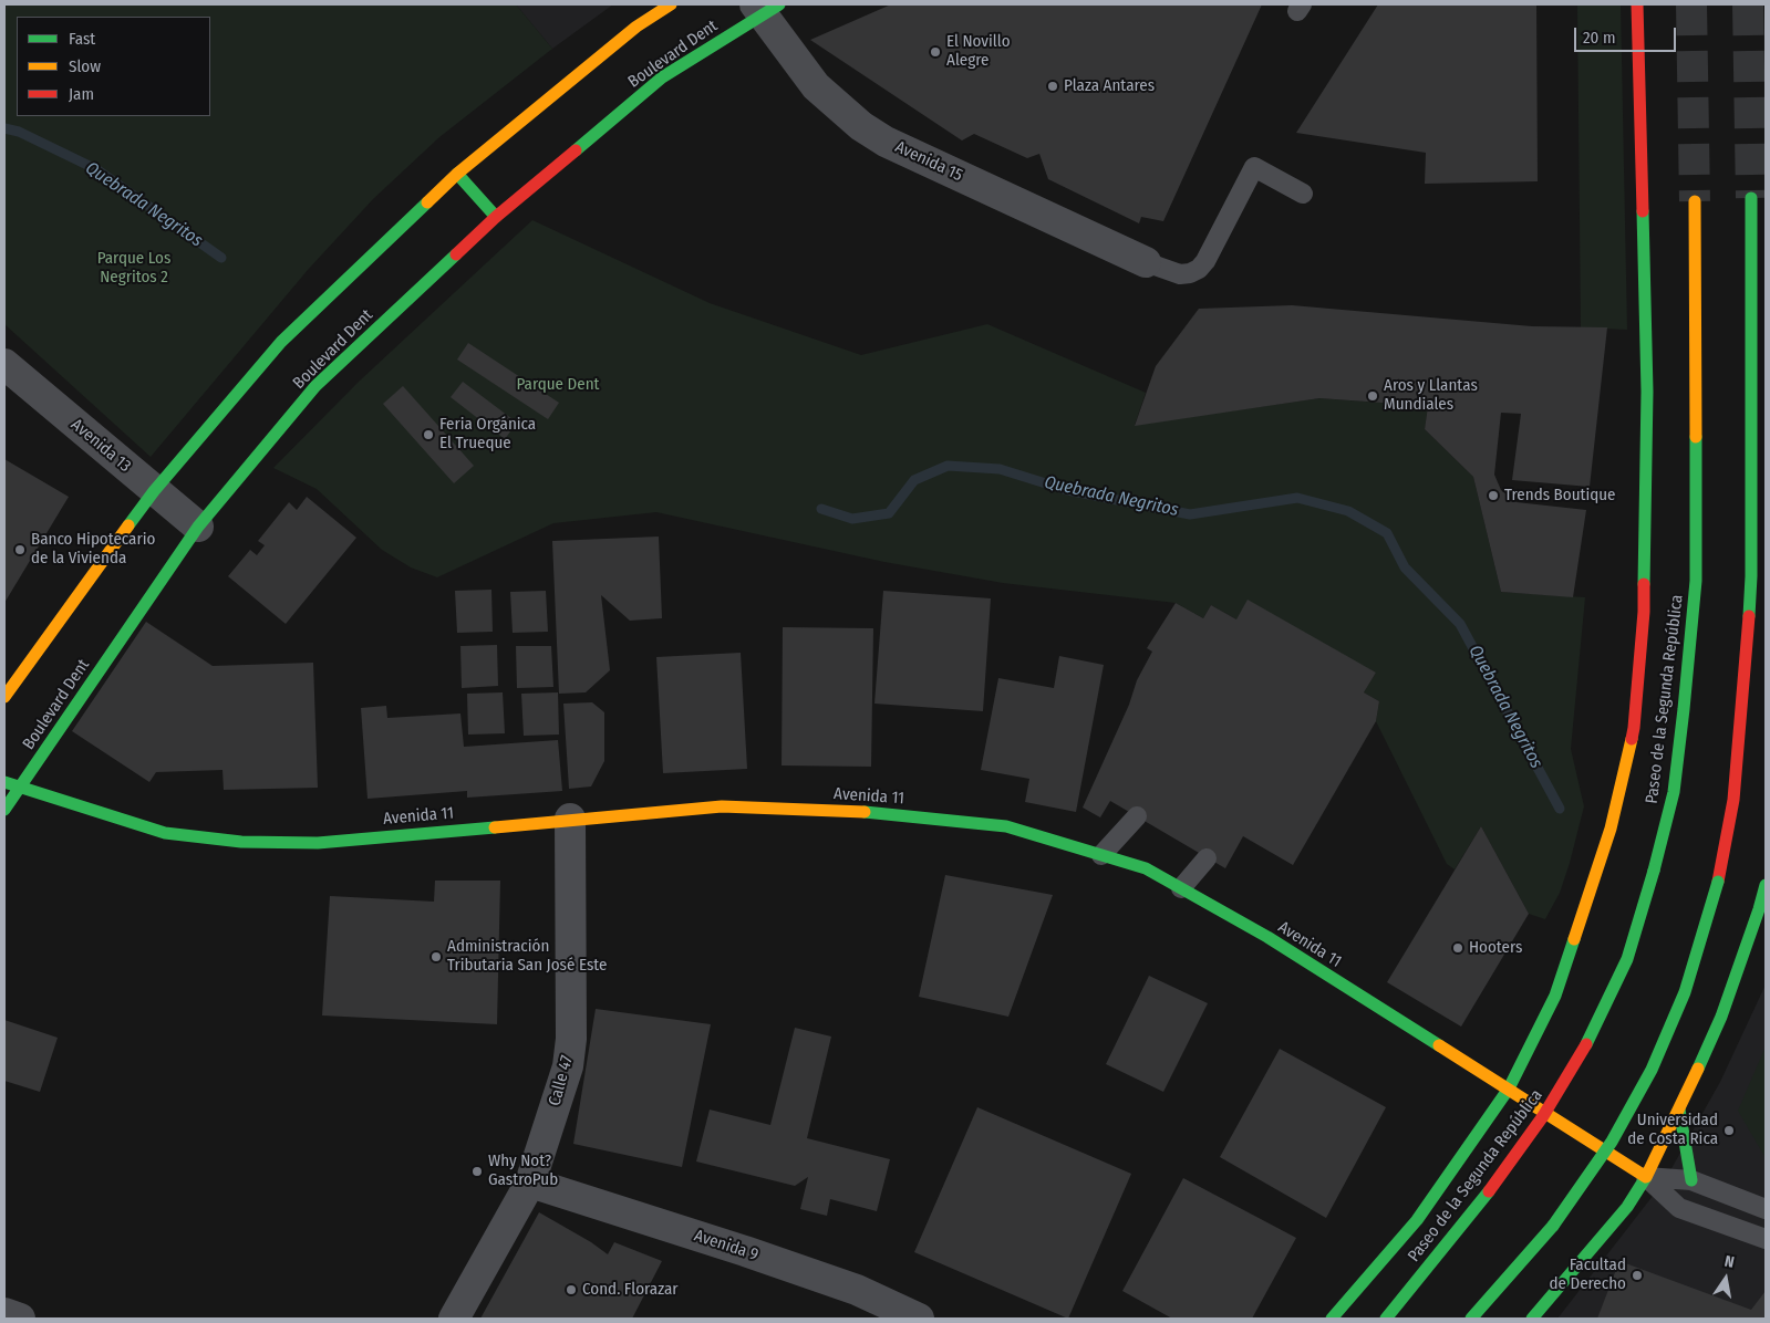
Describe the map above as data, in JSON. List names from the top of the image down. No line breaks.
{"streets":{"main road":["Boulevard Dent","Paseo de la Segunda República","Avenida 11"],"street":["Avenida 15","Avenida 13","Calle 47","Avenida 9"]},"crossings":[["Boulevard Dent","Avenida 15"],["Boulevard Dent","Avenida 13"],["Boulevard Dent","Avenida 11"],["Avenida 11","Calle 47"],["Calle 47","Avenida 9"]],"water":["Quebrada Negritos"],"parks":["Parque Los Negritos 2","Parque Dent"],"places":["El Novillo Alegre","Plaza Antares","Aros y Llantas Mundiales","Feria Orgánica El Trueque","Trends Boutique","Banco Hipotecario de la Vivienda","Hooters","Administración Tributaria San José Este","Universidad de Costa Rica","Why Not? GastroPub","Facultad de Derecho","Cond. Florazar"],"legend":["Fast","Slow","Jam"],"scale_bar":"20 m","north":"top"}
